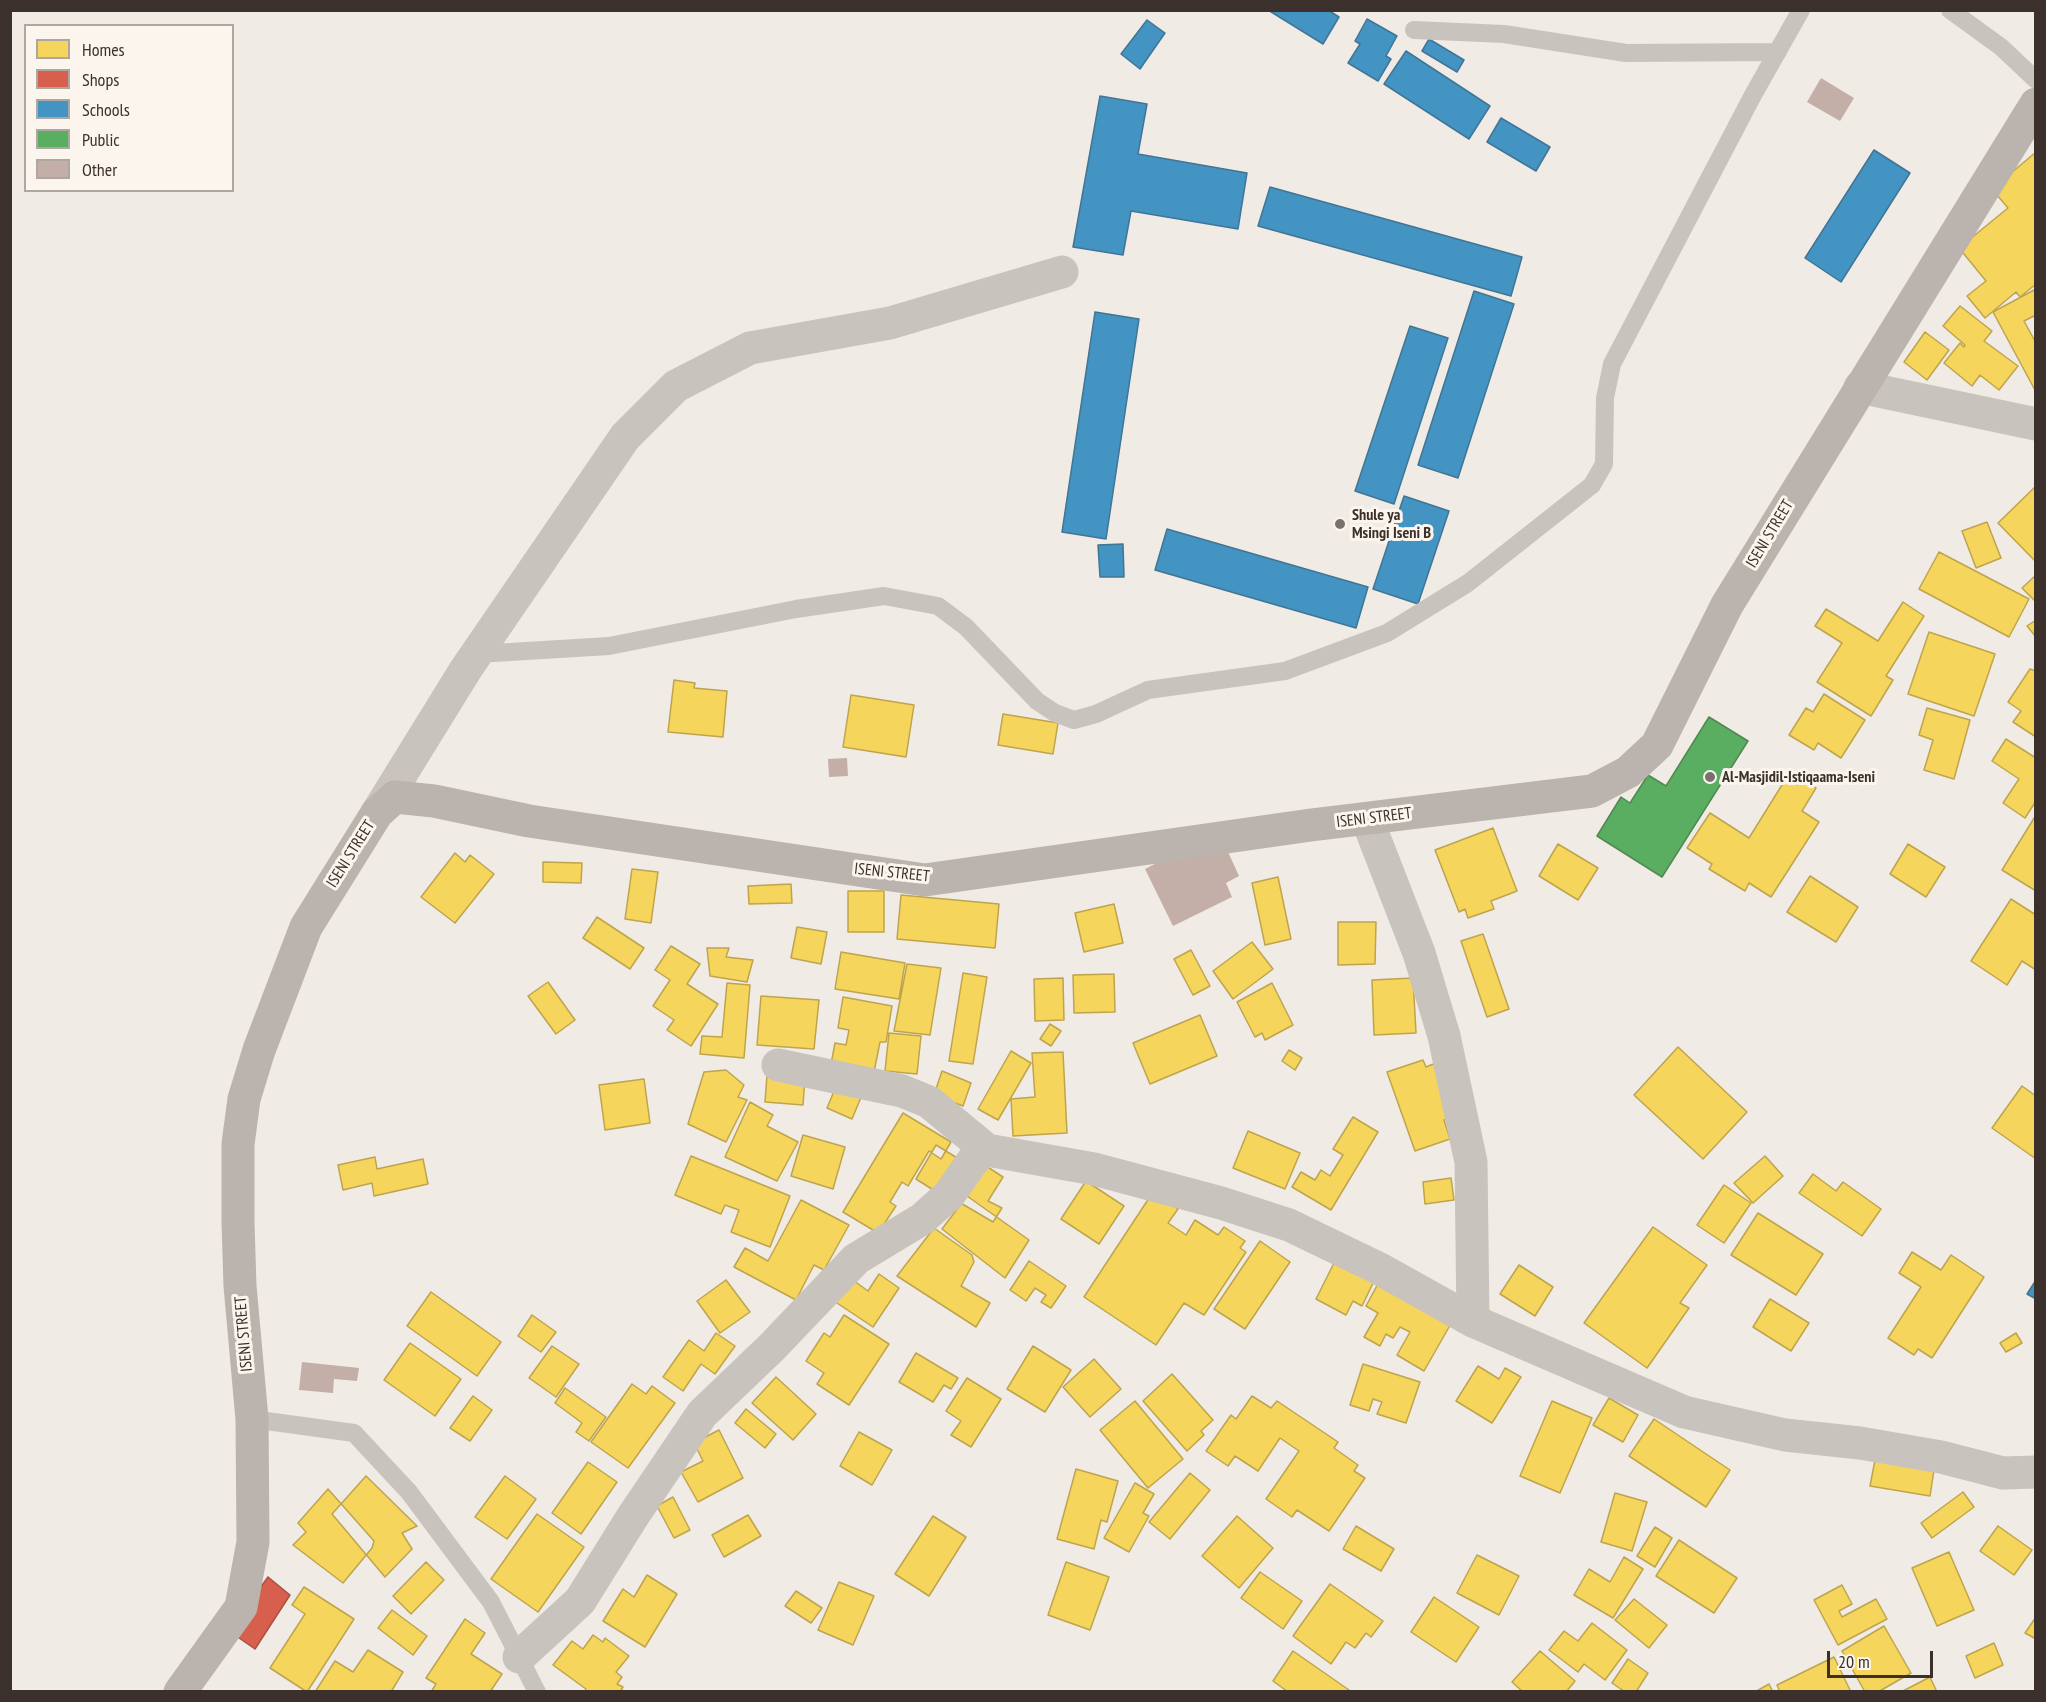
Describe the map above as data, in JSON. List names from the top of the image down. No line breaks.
{"streets":{"street":["ISENI STREET"]},"places":["Shule ya Msingi Iseni B","Al-Masjidil-Istiqaama-Iseni"],"legend":["Homes","Shops","Schools","Public","Other"],"scale_bar":"20 m"}
